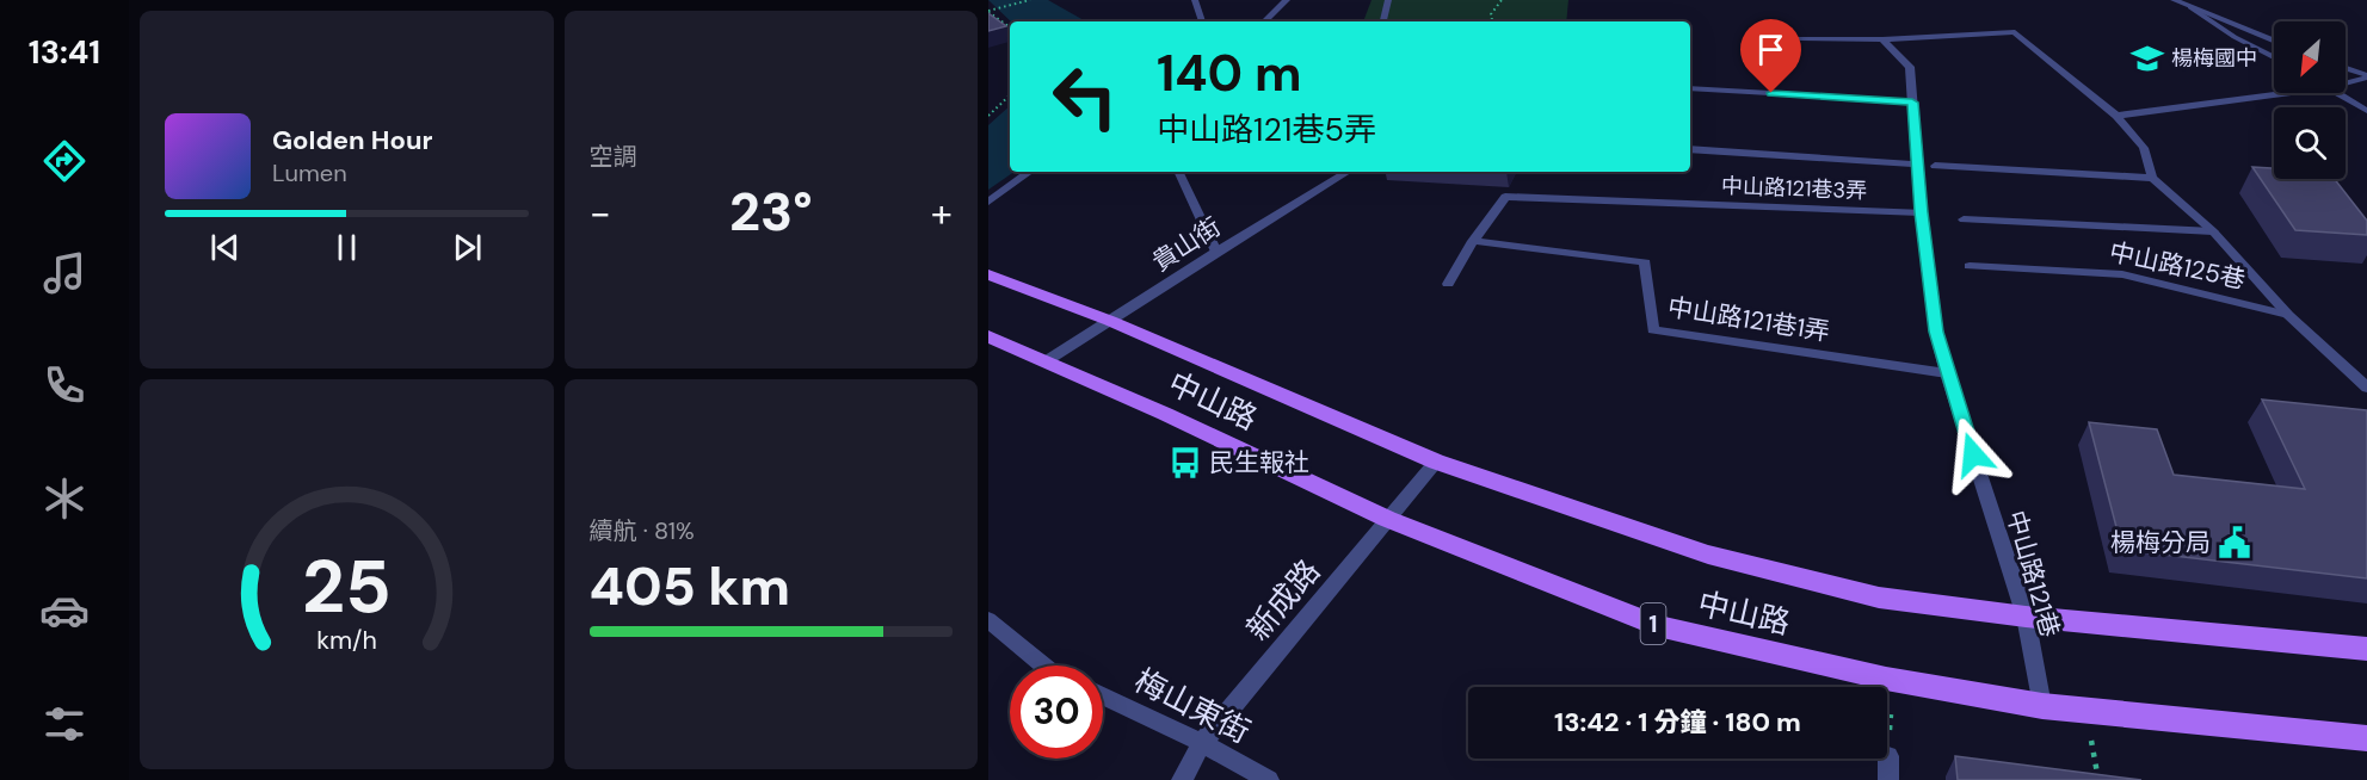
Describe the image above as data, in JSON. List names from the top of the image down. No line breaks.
{"streets":{"main road":["中山路","1"],"street":["中山路121巷3弄","貴山街","中山路125巷","中山路121巷1弄","中山路121巷","新成路","梅山東街"]},"crossings":[["中山路121巷3弄","中山路121巷1弄"],["中山路121巷3弄","中山路121巷"],["貴山街","中山路"],["中山路125巷","中山路121巷"],["中山路121巷1弄","中山路121巷"],["中山路","中山路121巷"],["中山路","新成路"],["新成路","梅山東街"]],"places":{"school or university":["楊梅國中"],"bus stop":["民生報社"],"public building":["楊梅分局"]},"north":"bottom left","page":{"tabs":"13:41","tile":["空調",["續航 · 81%","405 km"]],"turn":["140 m","中山路121巷5弄"],"song":["Golden Hour","Lumen"],"heat":["−","23°","+"],"limit":"30","trip":"13:42 · 1 分鐘 · 180 m","gauge":["25","km/h"]}}
